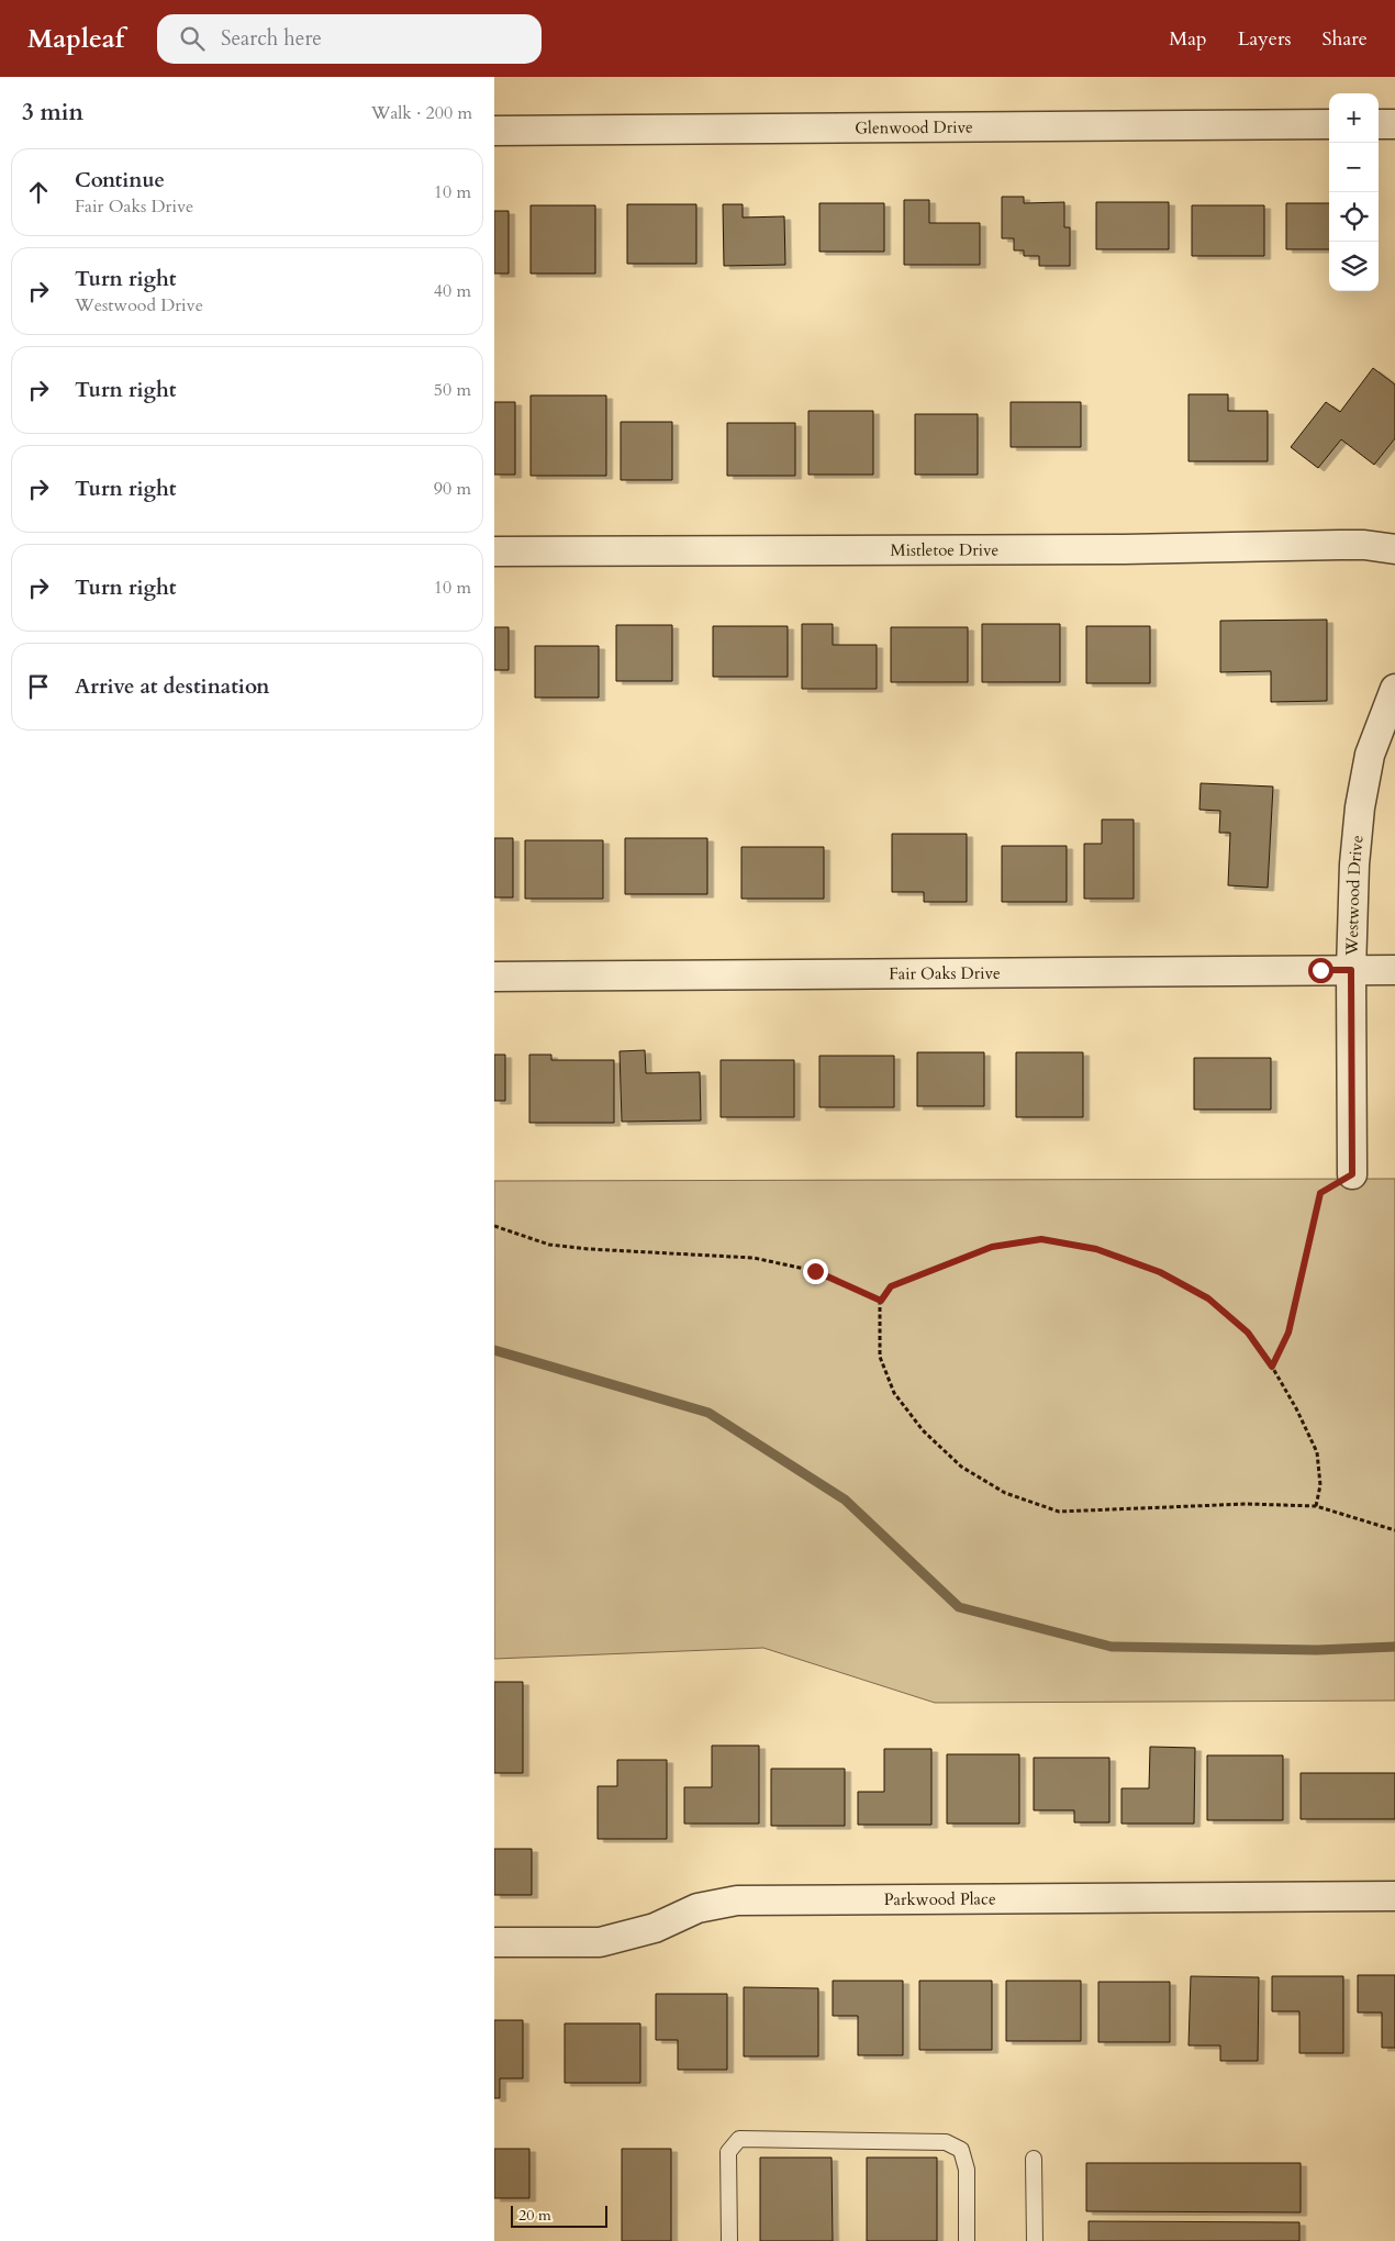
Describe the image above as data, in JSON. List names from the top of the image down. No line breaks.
{"streets":{"street":["Glenwood Drive","Mistletoe Drive","Westwood Drive","Fair Oaks Drive","Parkwood Place"]},"crossings":[["Westwood Drive","Fair Oaks Drive"]],"scale_bar":"20 m","page":{"header":"Mapleaf","search":"Search here","nav":["Map","Layers","Share"],"heading":["3 min","Walk · 200 m"],"map_buttons":["+","−"],"list":[["Continue","Fair Oaks Drive","10 m"],["Turn right","Westwood Drive","40 m"],["Turn right","50 m"],["Turn right","90 m"],["Turn right","10 m"],"Arrive at destination"],"scale":"20 m"}}
